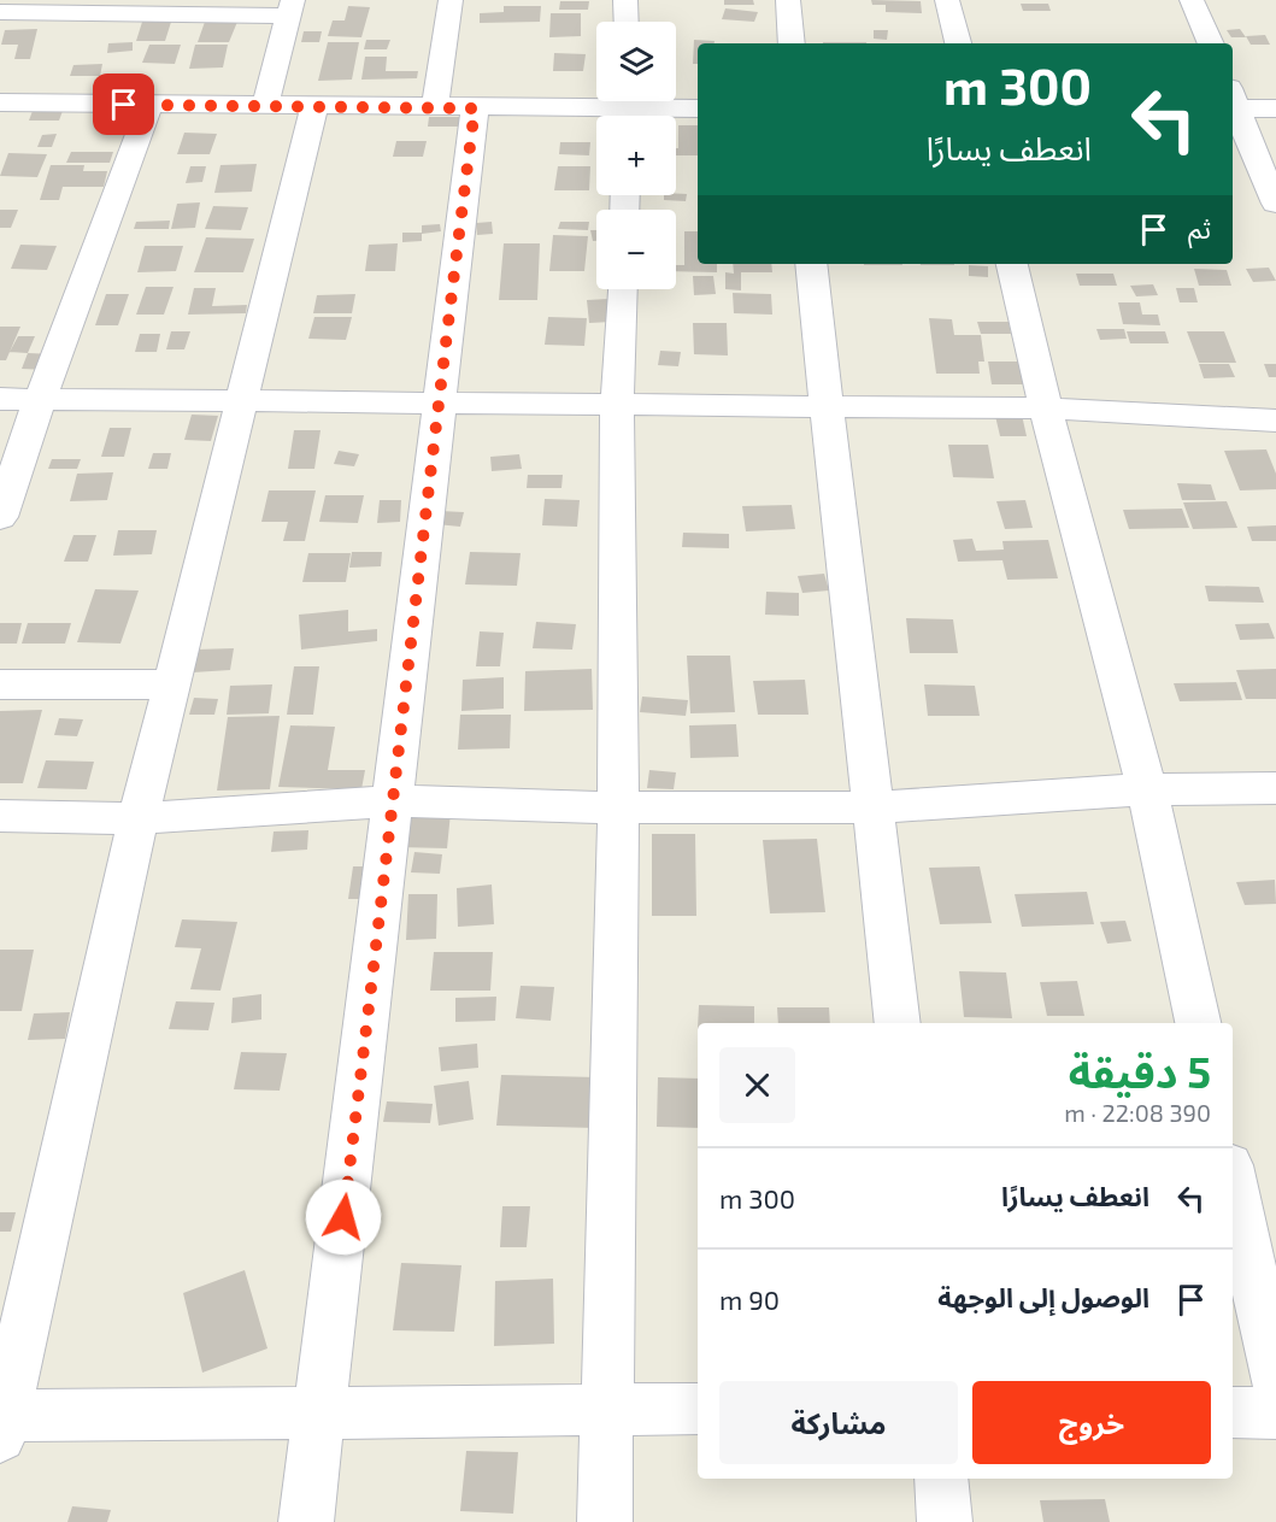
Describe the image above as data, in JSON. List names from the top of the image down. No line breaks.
{"page":{"map_buttons":["+","−"],"turn":["300 m","انعطف يسارًا"],"then":"ثم","heading":["5 دقيقة","390 m · 22:08"],"list":[{"name":"انعطف يسارًا","value":"300 m"},{"name":"الوصول إلى الوجهة","value":"90 m"}],"buttons":["خروج","مشاركة"]}}
